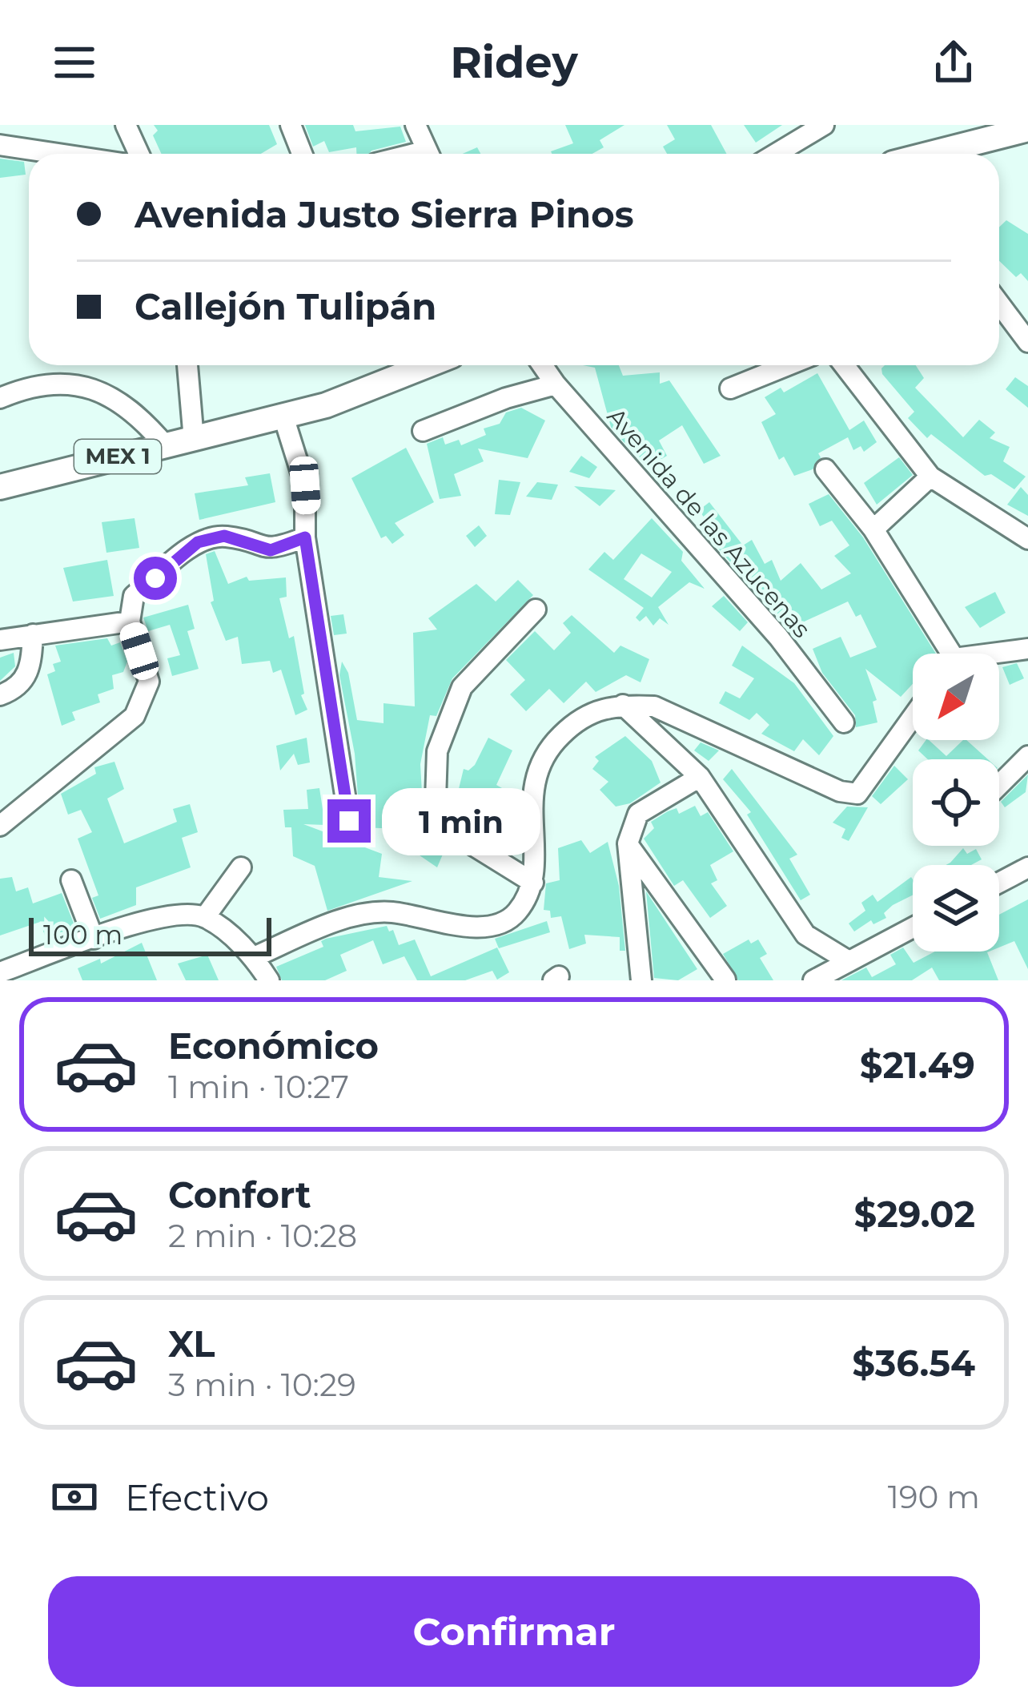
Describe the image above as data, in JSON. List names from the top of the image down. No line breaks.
{"streets":{"main road":["MEX 1"],"street":["Avenida de las Azucenas"]},"scale_bar":"100 m","north":"bottom left","page":{"header":"Ridey","banner":["Avenida Justo Sierra Pinos","Callejón Tulipán"],"bubble":"1 min","scale":"100 m","list":[{"name":"Económico","note":"1 min · 10:27","value":"$21.49"},{"name":"Confort","note":"2 min · 10:28","value":"$29.02"},{"name":"XL","note":"3 min · 10:29","value":"$36.54"}],"pay":["Efectivo","190 m"],"buttons":"Confirmar"}}
